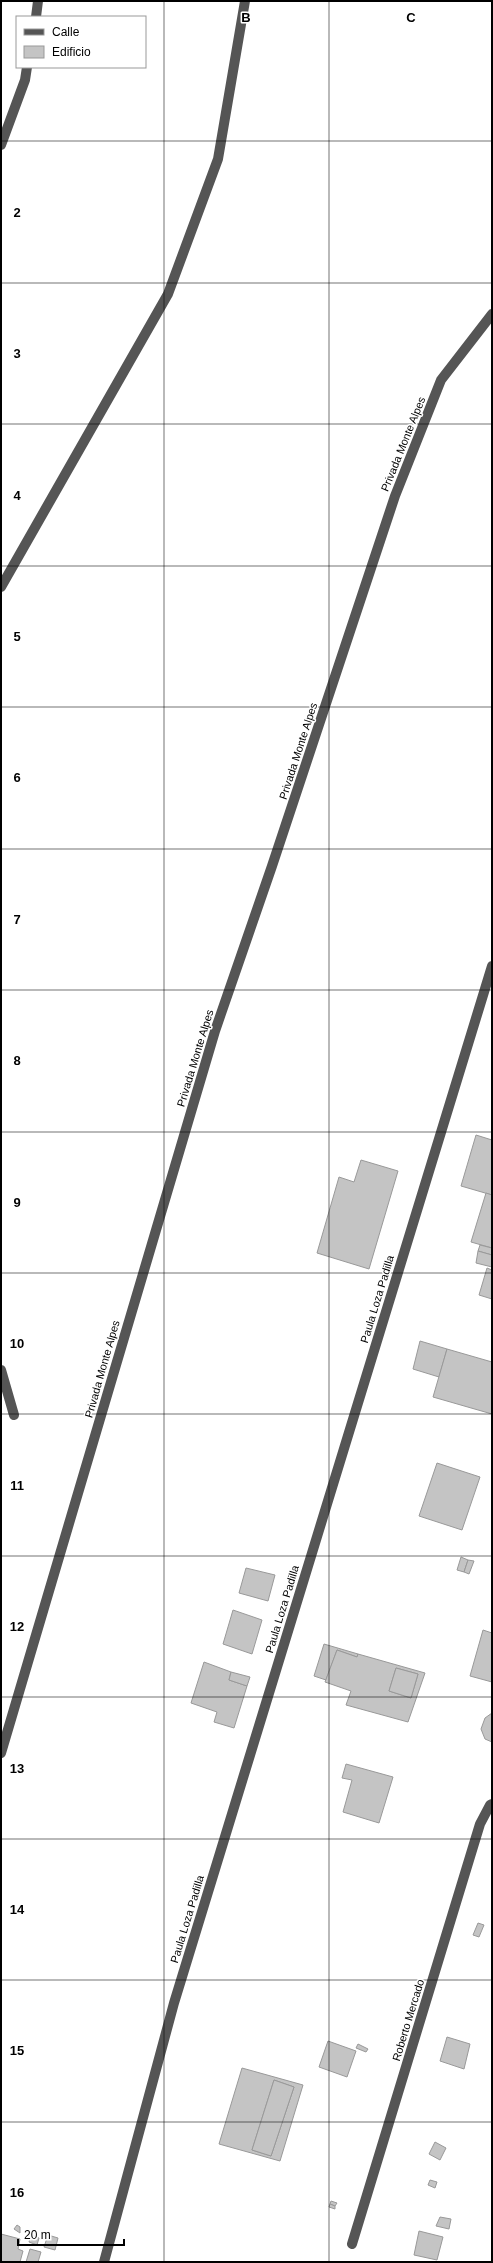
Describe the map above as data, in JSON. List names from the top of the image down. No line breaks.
{"streets":{"street":["Privada Monte Alpes","Paula Loza Padilla","Roberto Mercado"]},"legend":["Calle","Edificio"],"scale_bar":"20 m","grid":{"columns":["B","C"],"rows":["2","3","4","5","6","7","8","9","10","11","12","13","14","15","16"]}}
